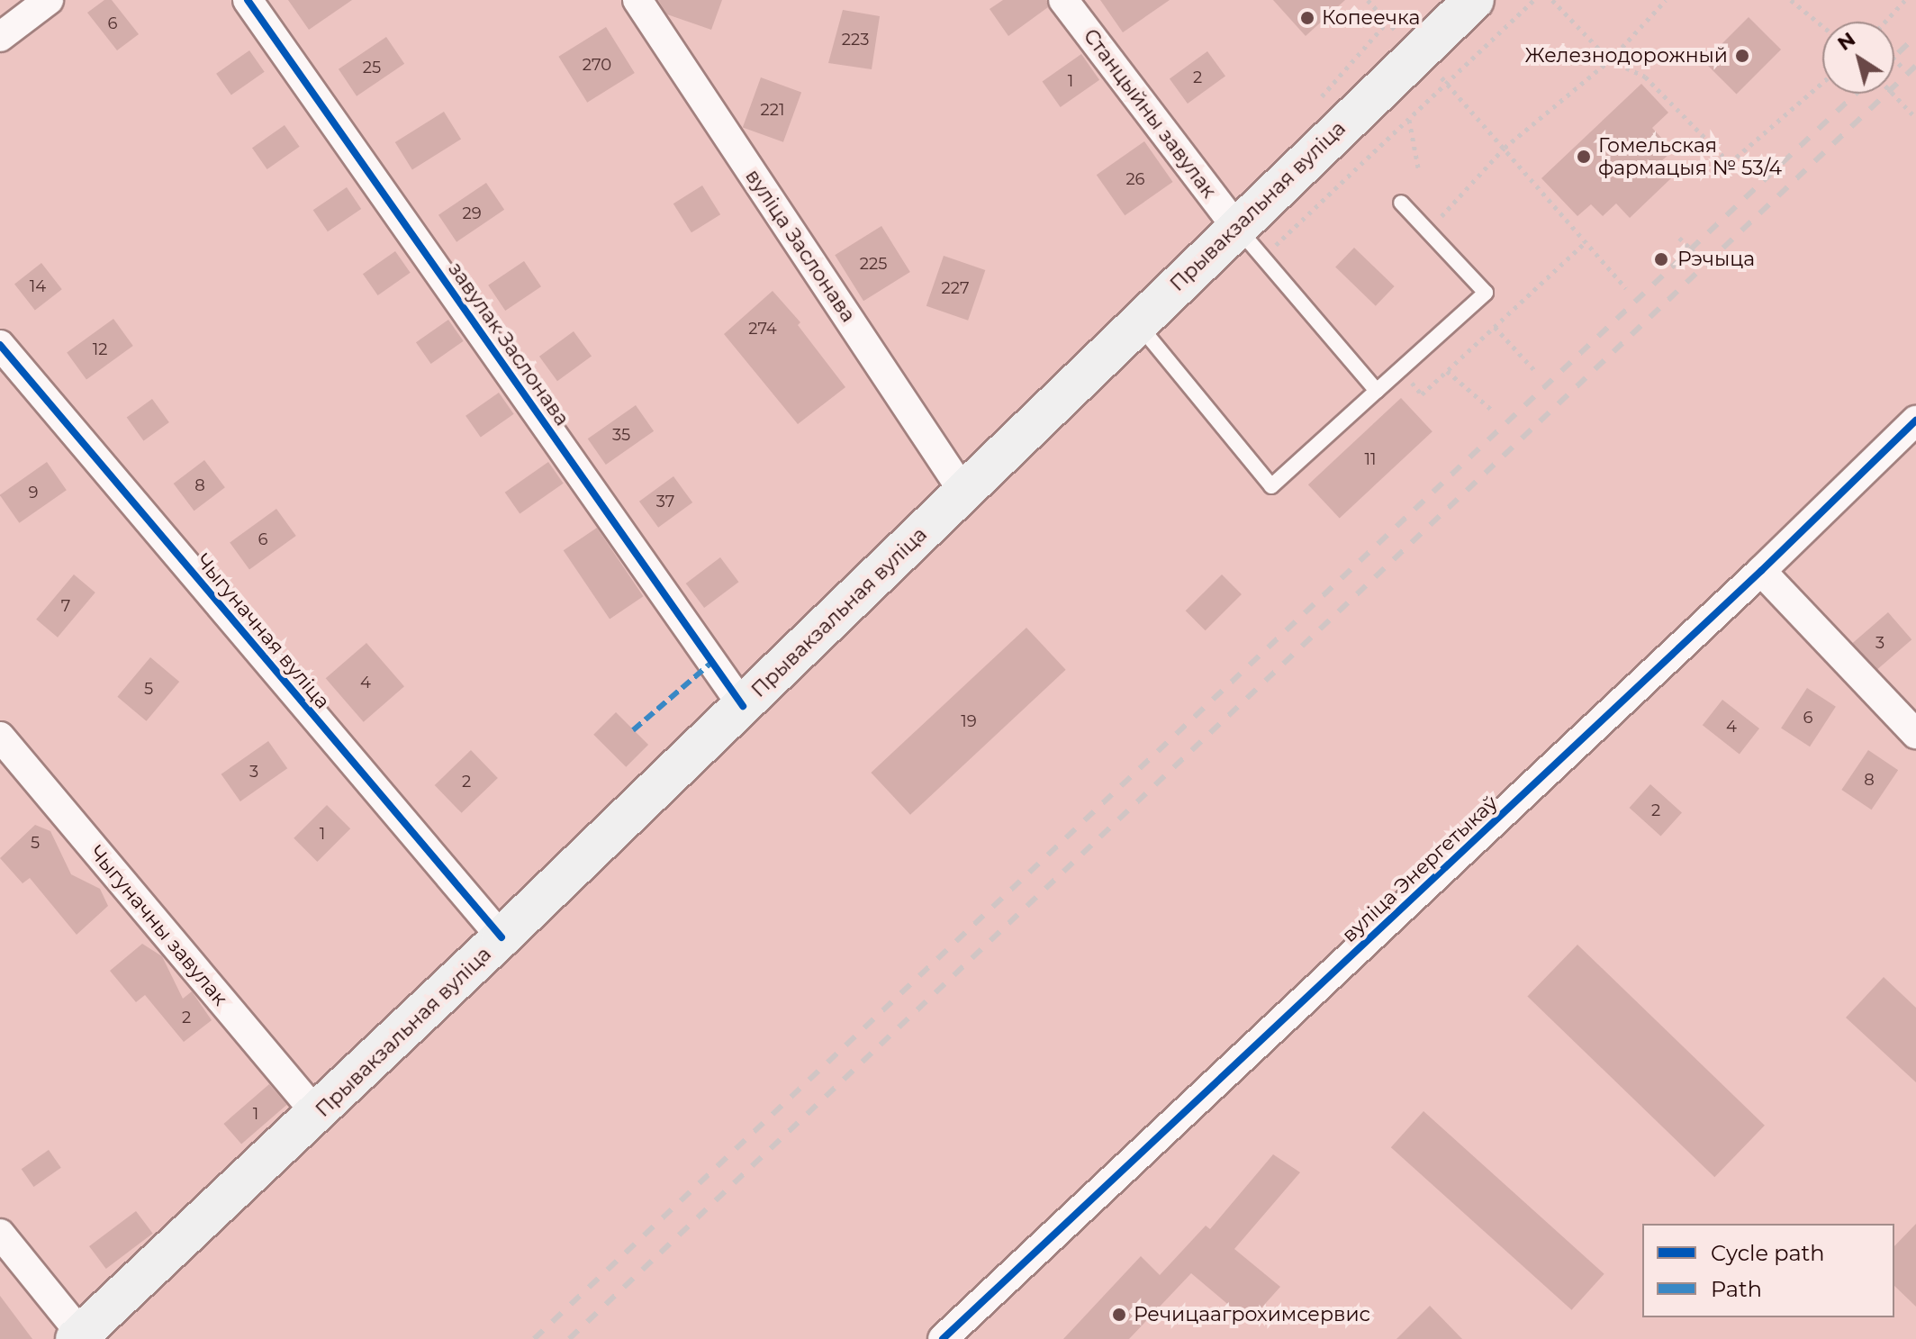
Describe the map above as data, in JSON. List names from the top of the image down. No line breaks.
{"streets":{"main road":["Прывакзальная вуліца"],"street":["Станцыйны завулак","вуліца Заслонава","завулак Заслонава","Чыгуначная вуліца","вуліца Энергетыкаў","Чыгуначны завулак"]},"crossings":[["Станцыйны завулак","Прывакзальная вуліца"],["Прывакзальная вуліца","вуліца Заслонава"],["Прывакзальная вуліца","завулак Заслонава"],["Прывакзальная вуліца","Чыгуначная вуліца"],["Прывакзальная вуліца","Чыгуначны завулак"]],"places":["Копеечка","Железнодорожный","Гомельская фармацыя № 53/4","Рэчыца","Речицаагрохимсервис"],"house_numbers":["6","223","270","25","2","1","221","26","29","225","14","227","274","12","35","11","8","9","37","6","7","3","4","5","6","19","4","3","8","2","2","1","5","2","1"],"legend":["Cycle path","Path"],"north":"top left"}
